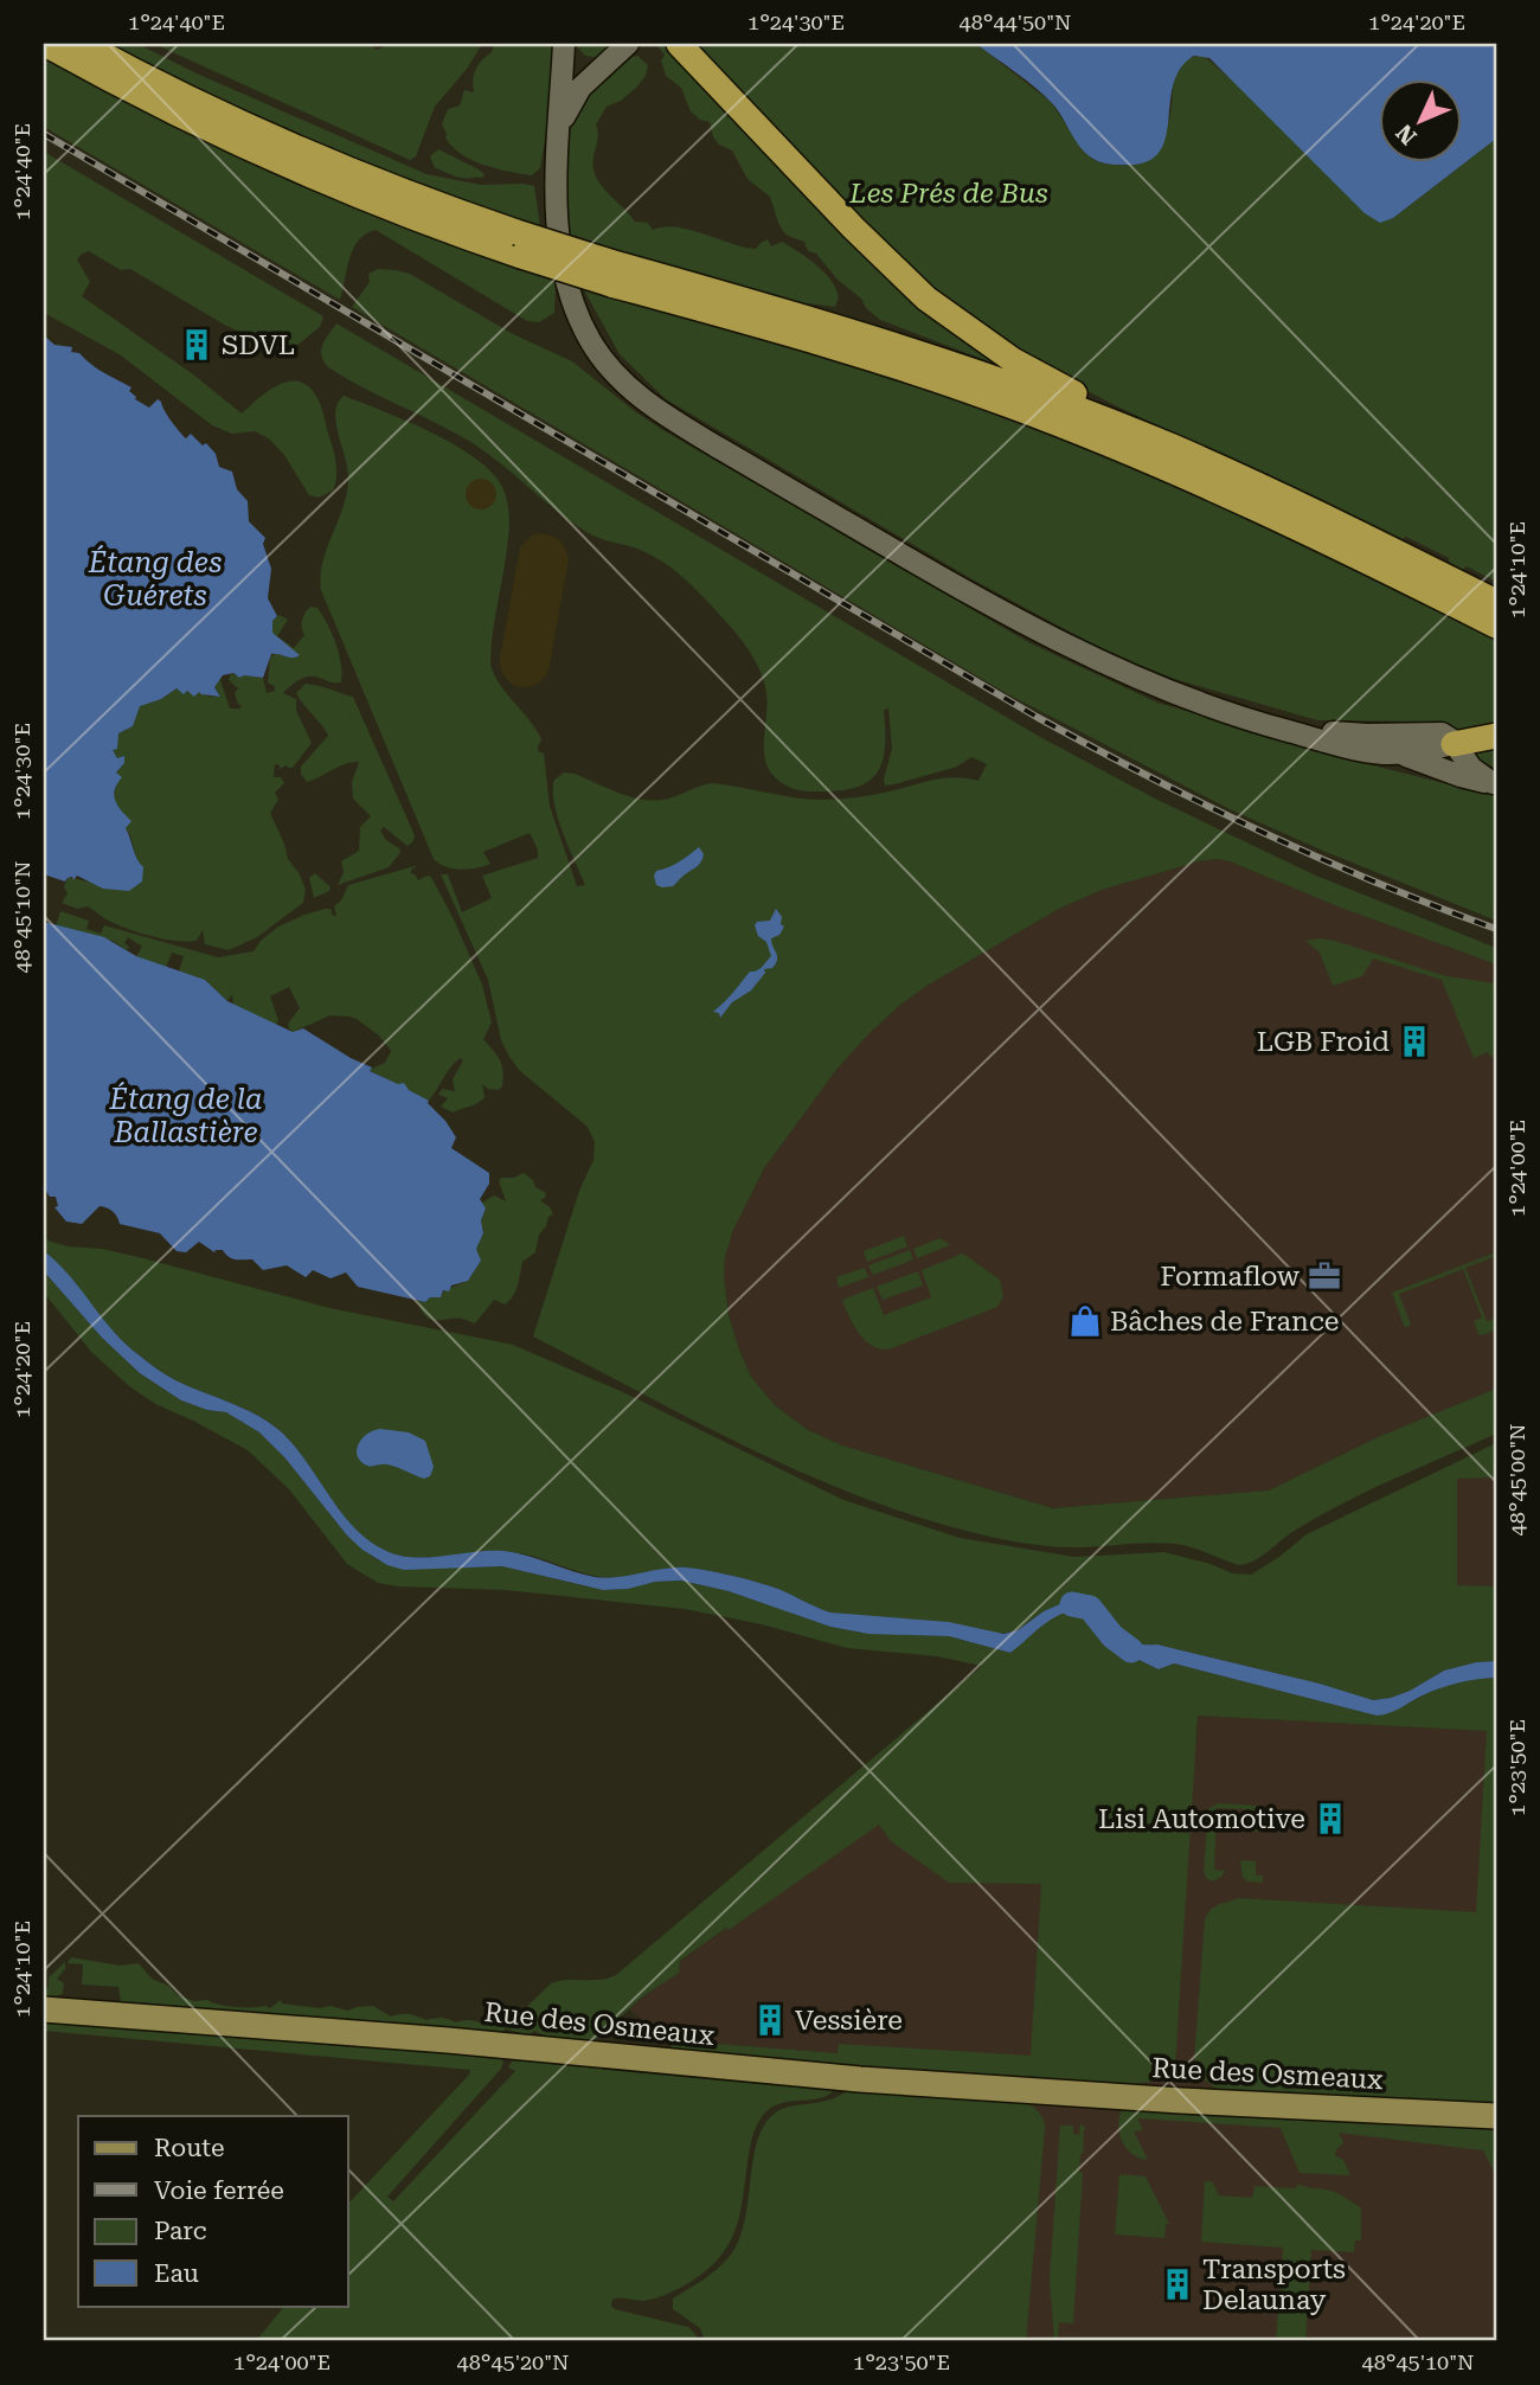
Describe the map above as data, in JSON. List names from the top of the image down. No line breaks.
{"streets":{"main road":["Rue des Osmeaux"]},"water":["Étang des Guérets","Étang de la Ballastière"],"parks":["Les Prés de Bus"],"places":{"building":["SDVL","LGB Froid","Lisi Automotive","Vessière","Transports Delaunay"],"office":["Formaflow"],"shop":["Bâches de France"]},"legend":["Route","Voie ferrée","Parc","Eau"],"north":"bottom left","coordinates":["1°24'40\"E","1°24'30\"E","48°44'50\"N","1°24'20\"E","1°24'10\"E","48°45'10\"N","1°24'00\"E","48°45'00\"N","1°23'50\"E","48°45'20\"N"]}
